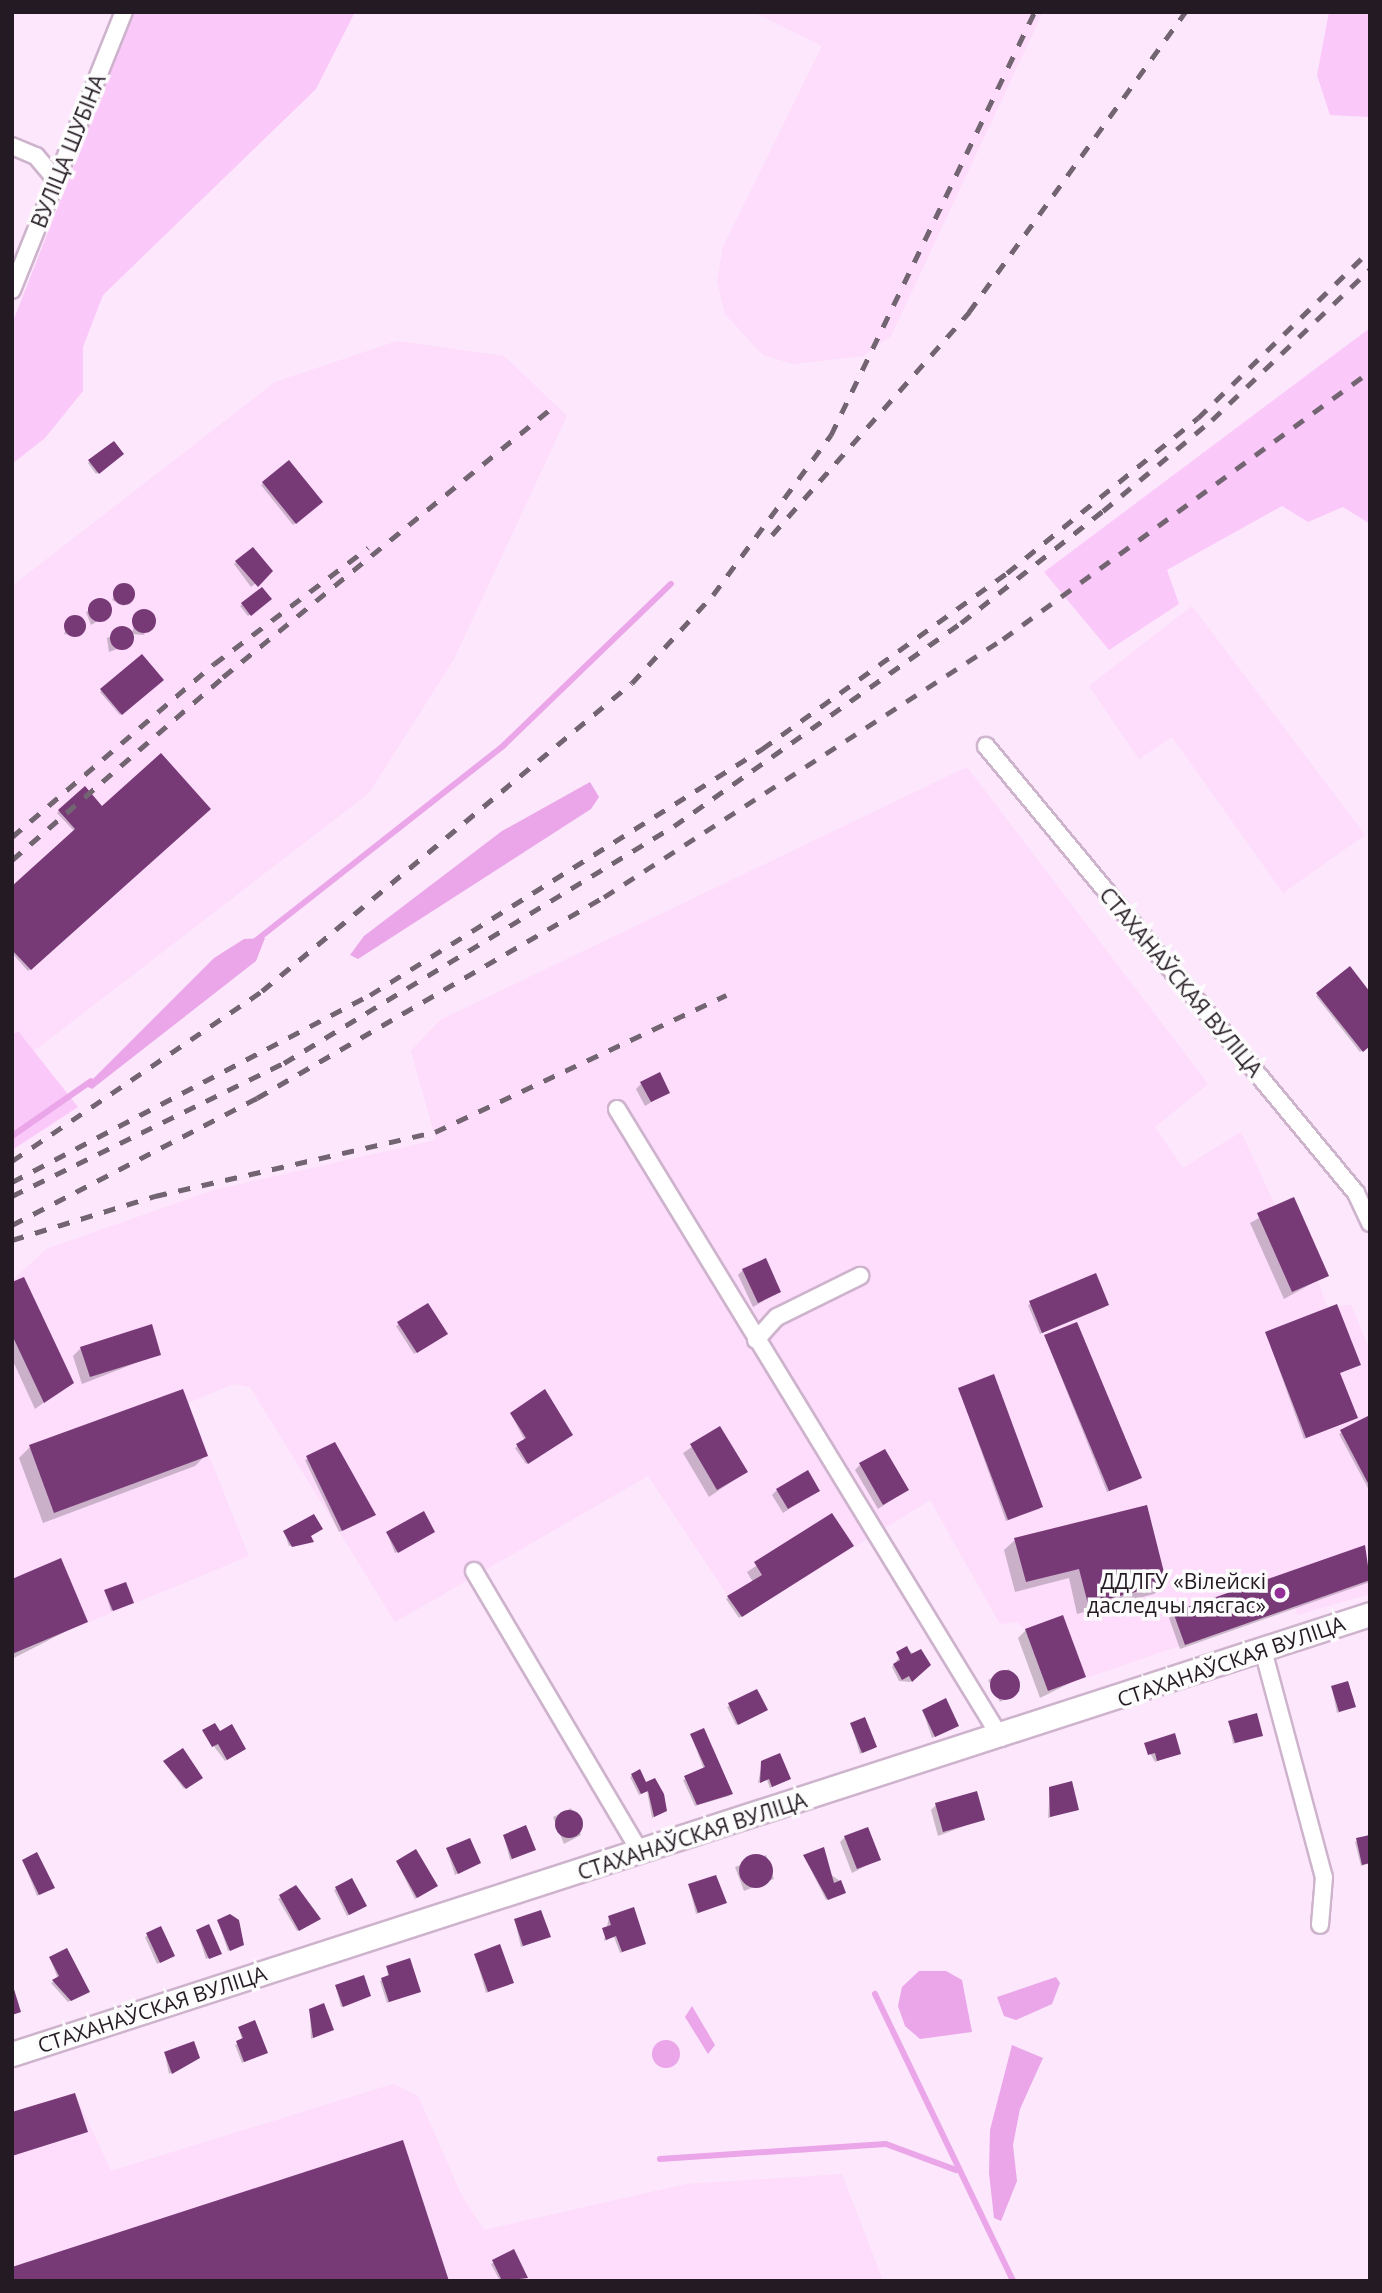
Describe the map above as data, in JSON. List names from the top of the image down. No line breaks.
{"streets":{"street":["ВУЛІЦА ШУБІНА","СТАХАНАЎСКАЯ ВУЛІЦА"]},"places":["ДДЛГУ «Вілейскі даследчы лясгас»"]}
